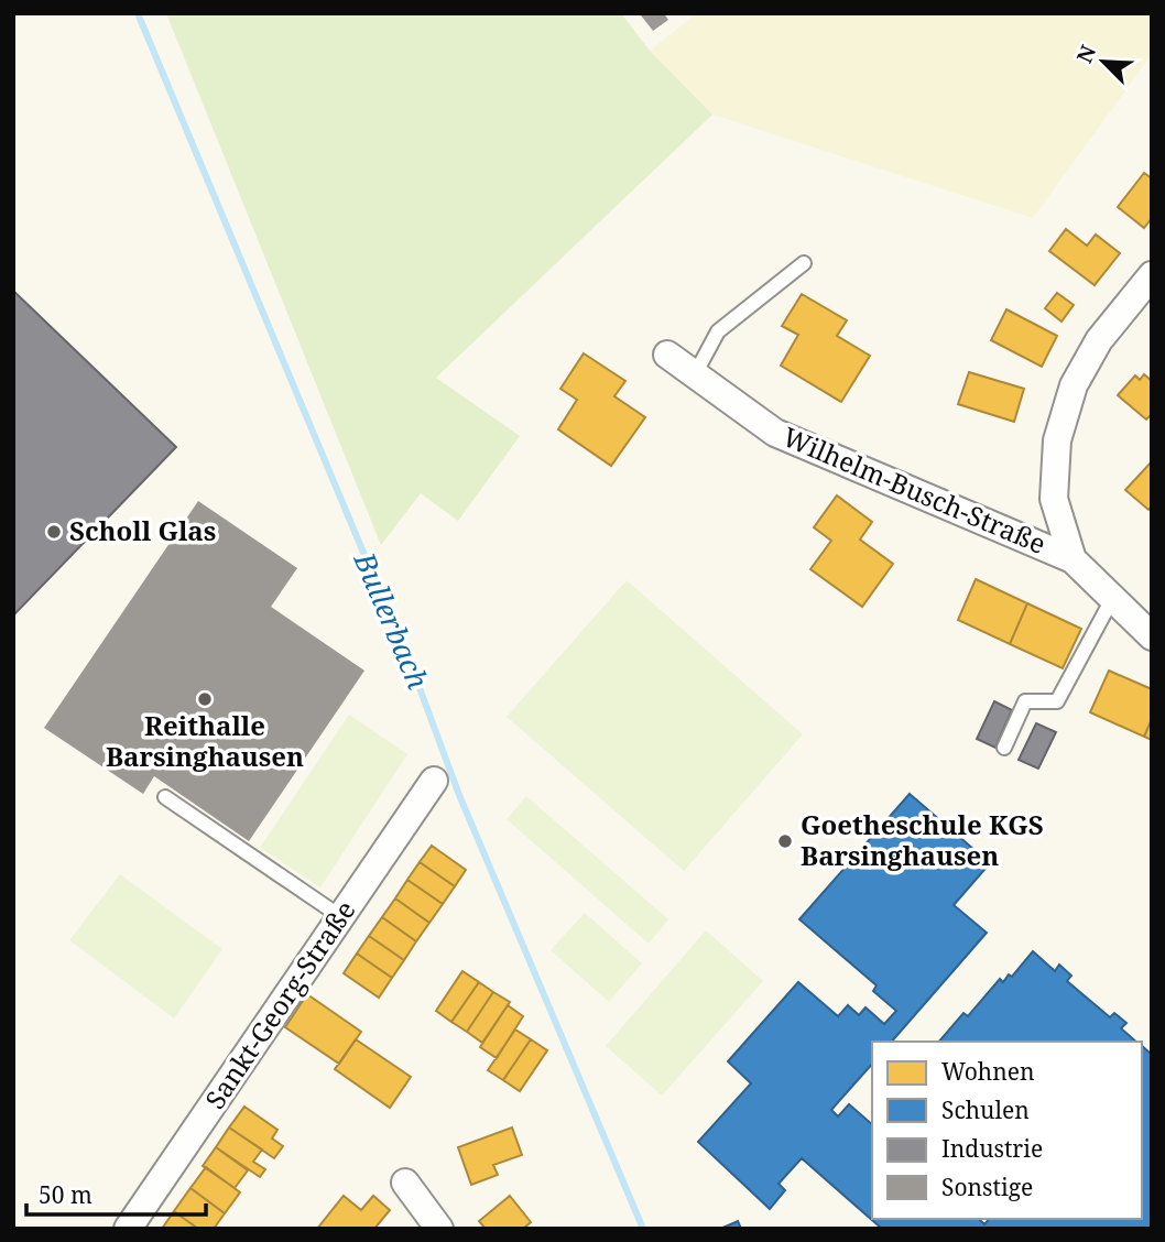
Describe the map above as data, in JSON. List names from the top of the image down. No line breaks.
{"streets":{"street":["Wilhelm-Busch-Straße","Sankt-Georg-Straße"]},"water":["Bullerbach"],"places":["Scholl Glas","Reithalle Barsinghausen","Goetheschule KGS Barsinghausen"],"legend":["Wohnen","Schulen","Industrie","Sonstige"],"scale_bar":"50 m","north":"top left"}
